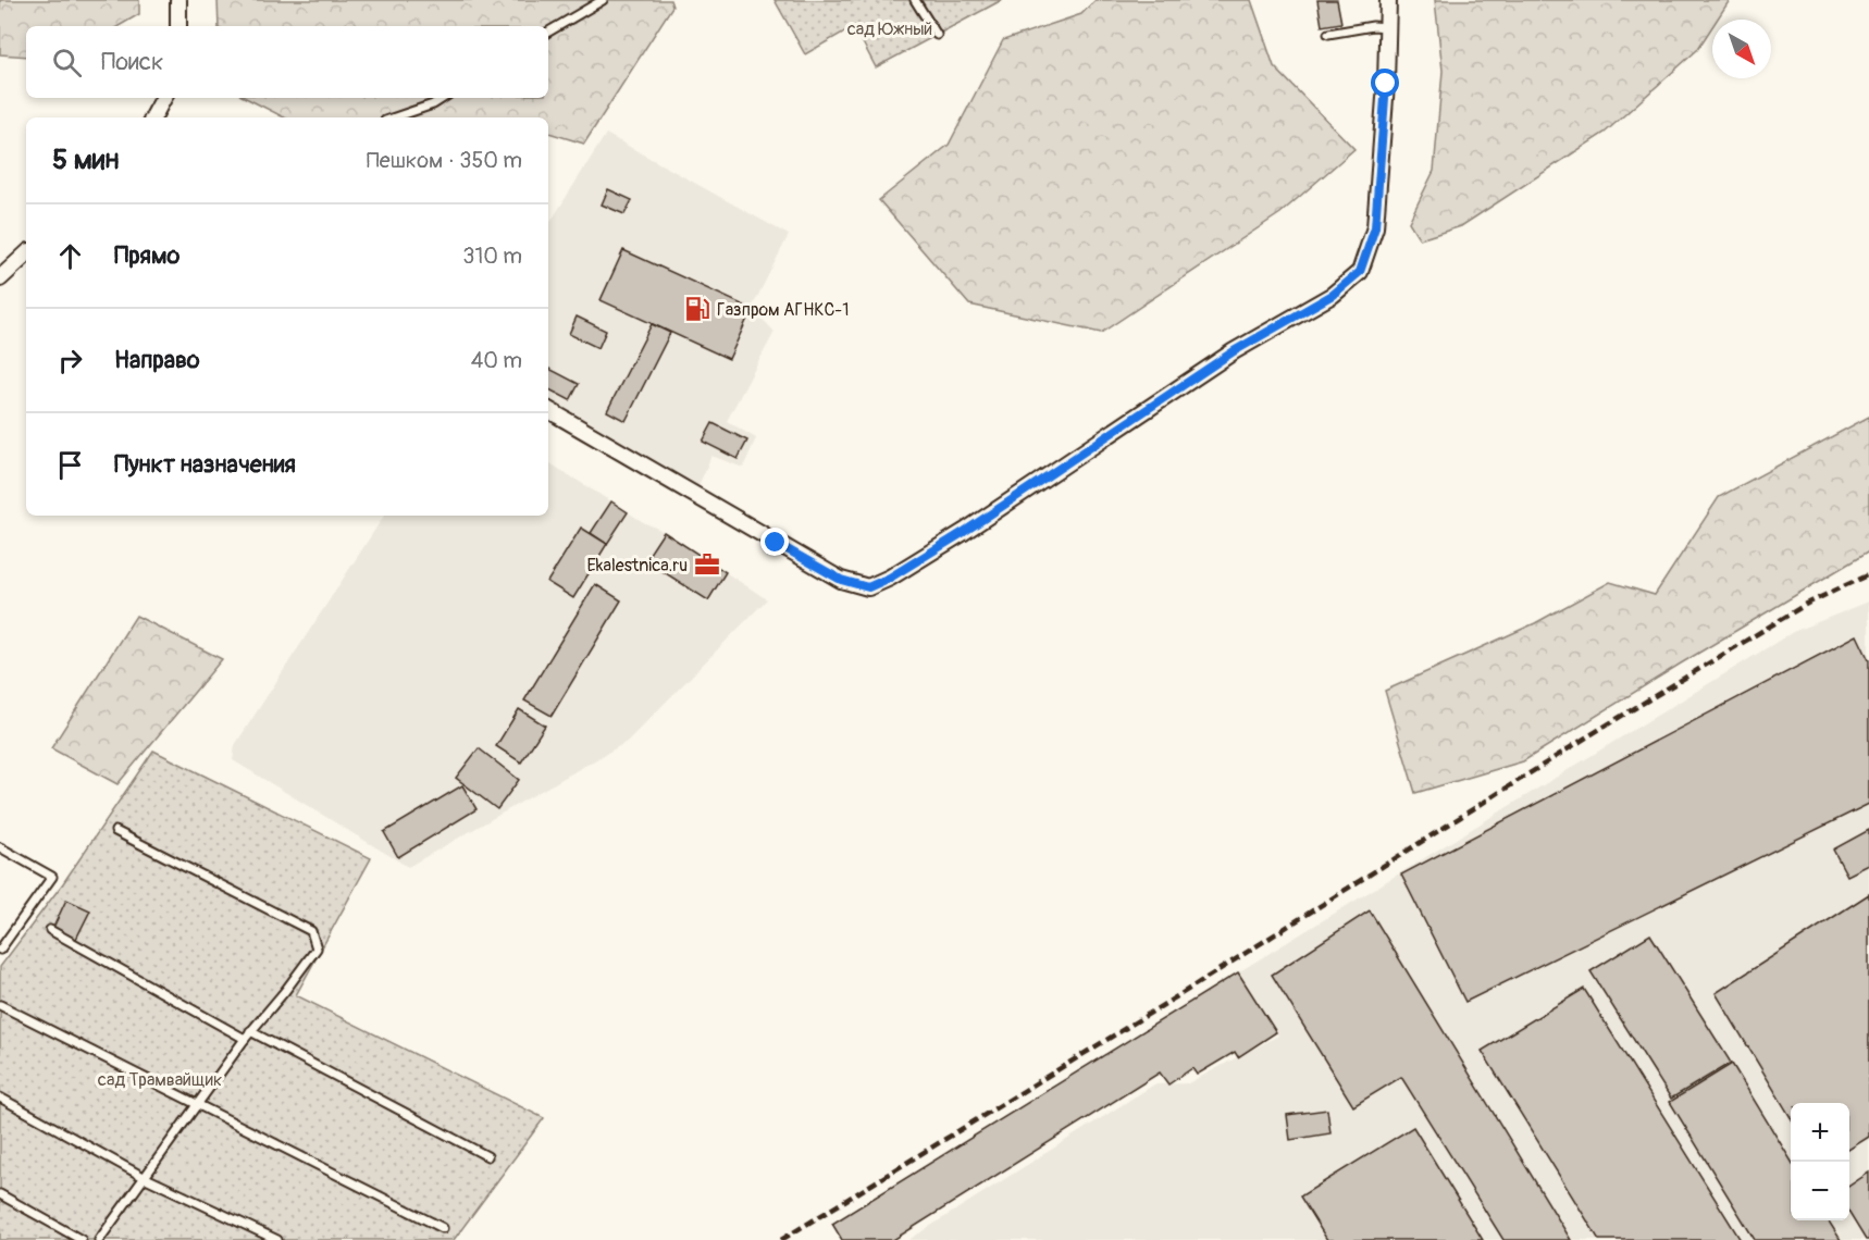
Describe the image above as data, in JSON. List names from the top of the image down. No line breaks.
{"parks":["сад Южный","сад Трамвайщик"],"places":{"fuel station":["Газпром АГНКС-1"],"office":["Ekalestnica.ru"]},"north":"bottom right","page":{"search":"Поиск","heading":["5 мин","Пешком · 350 m"],"list":[["Прямо","310 m"],["Направо","40 m"],"Пункт назначения"],"map_buttons":["+","−"]}}
